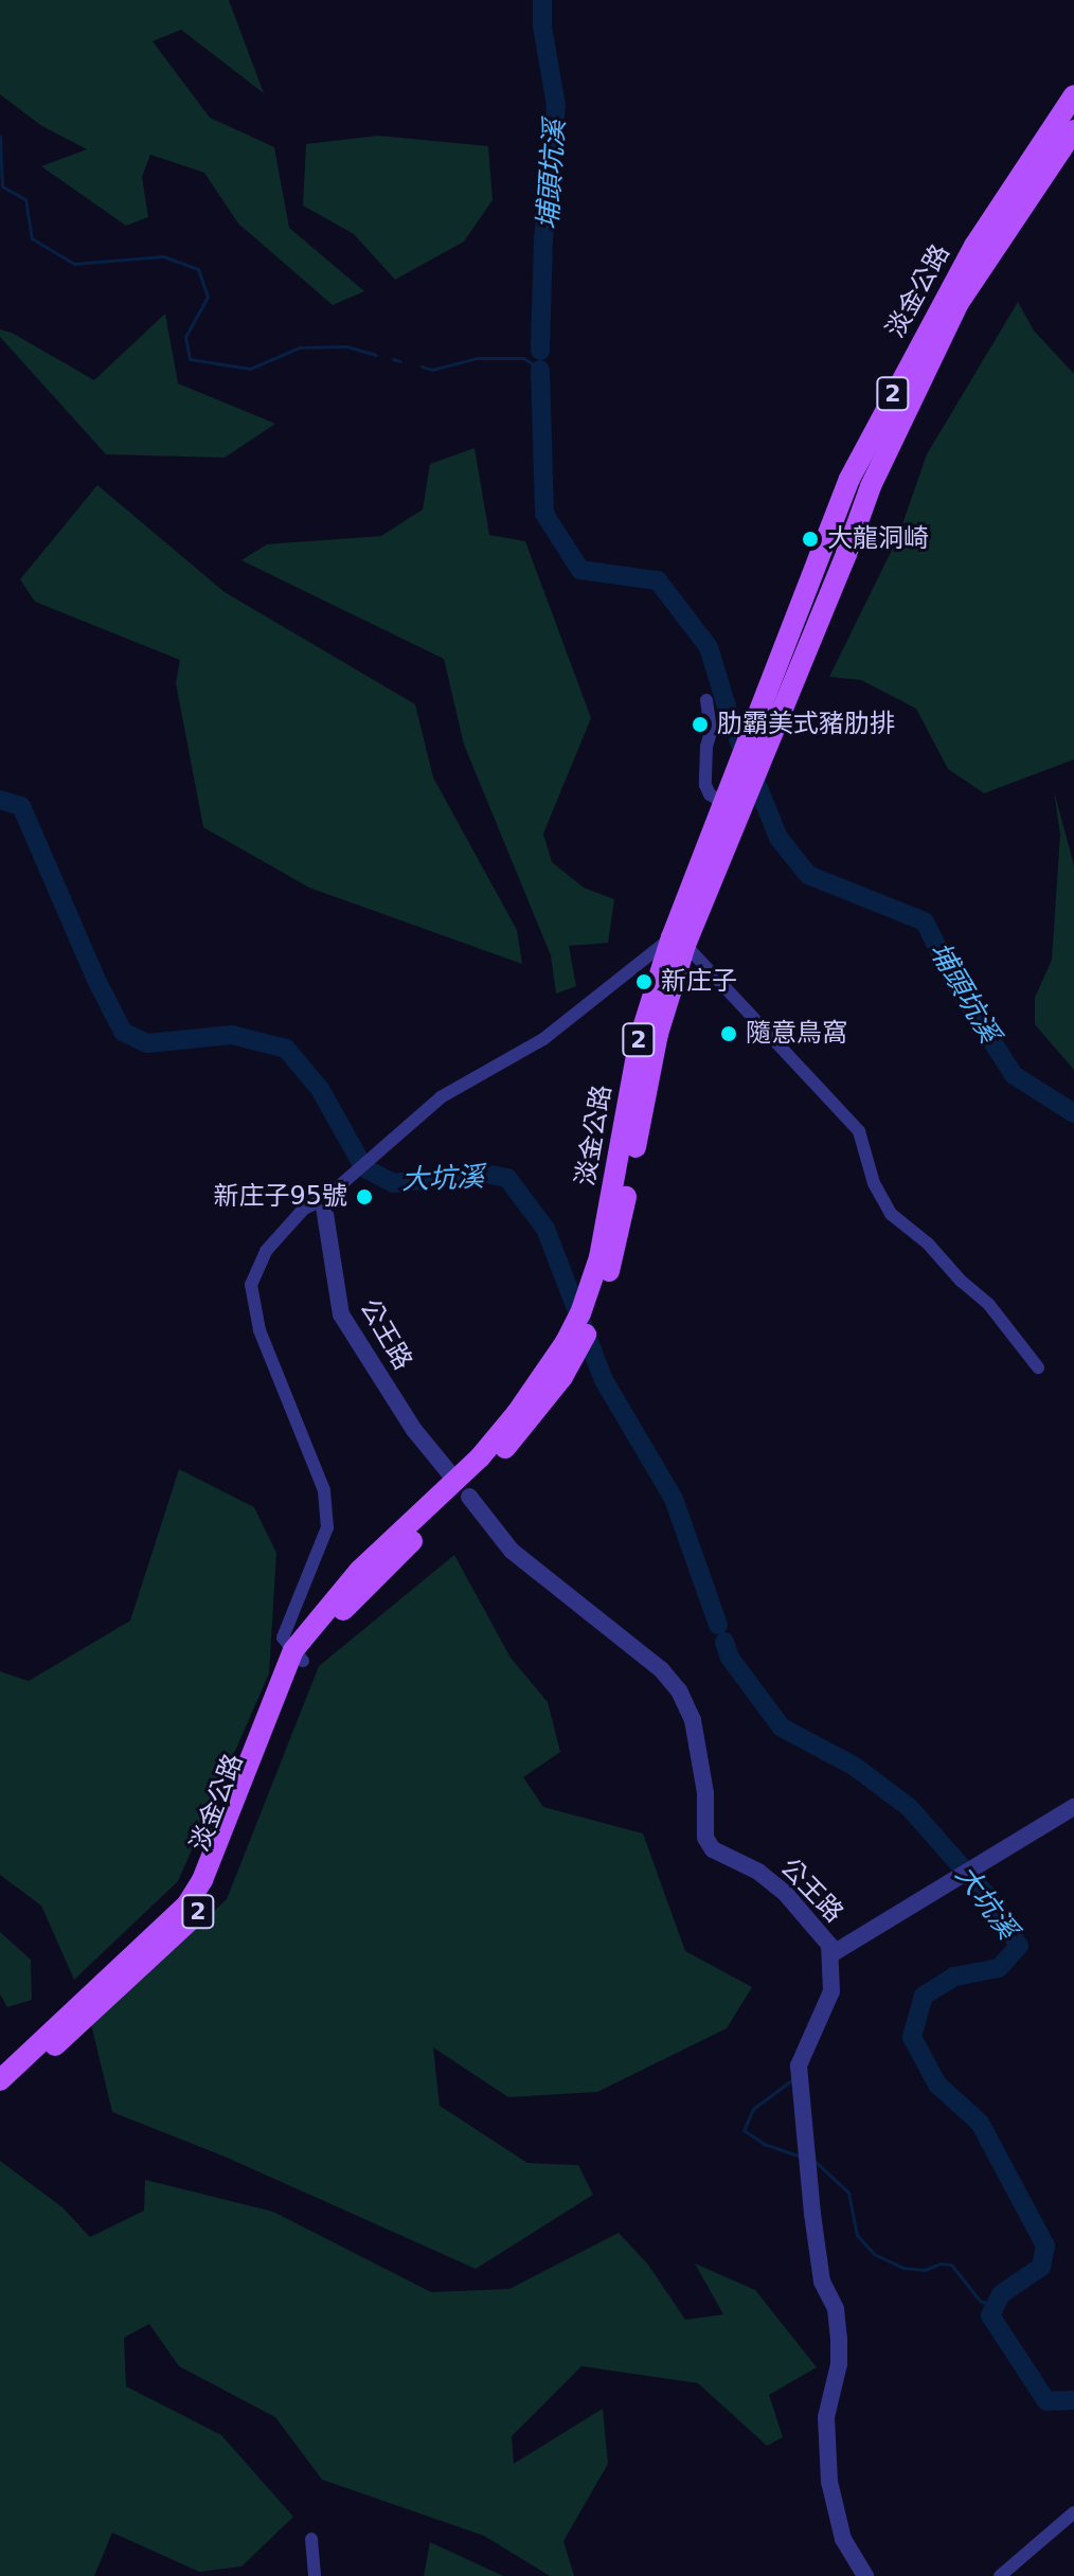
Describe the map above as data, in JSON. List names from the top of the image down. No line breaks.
{"streets":{"main road":["淡金公路","2"],"street":["公王路"]},"crossings":[["淡金公路","公王路"]],"water":["埔頭坑溪","大坑溪"],"places":["大龍洞崎","肋霸美式豬肋排","新庄子","隨意鳥窩","新庄子95號"]}
